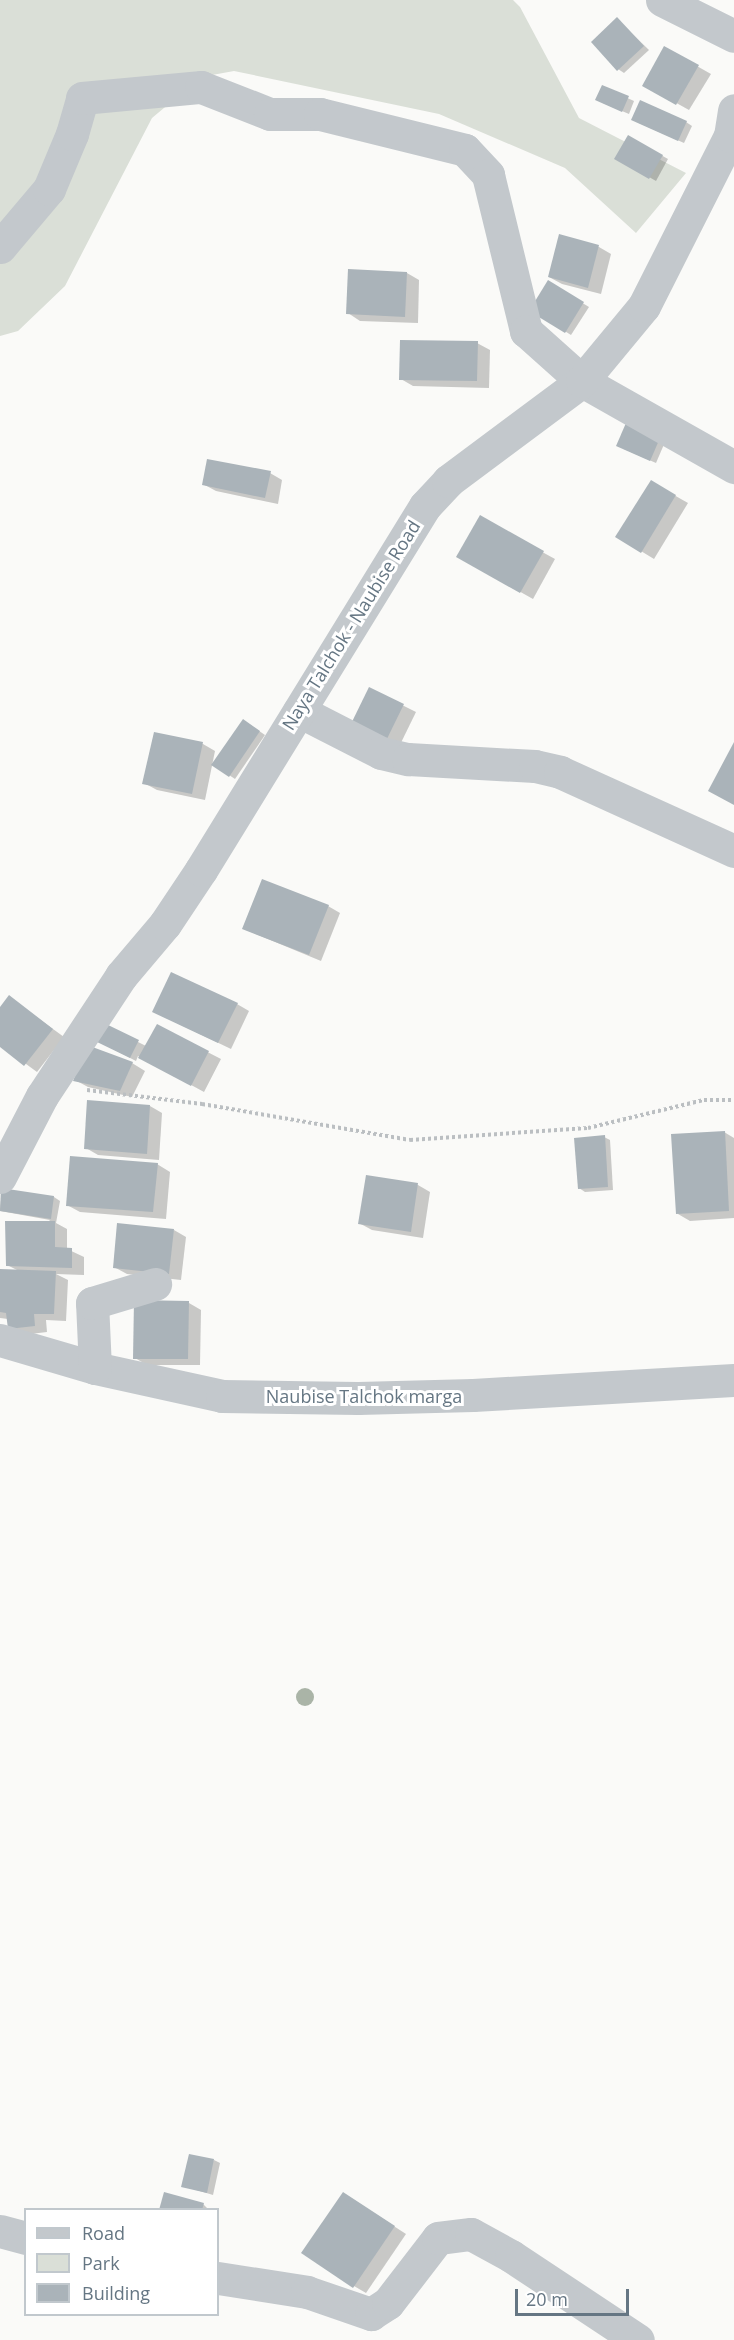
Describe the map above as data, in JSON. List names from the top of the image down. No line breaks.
{"streets":{"street":["Naya Talchok - Naubise Road","Naubise Talchok marga"]},"legend":["Road","Park","Building"],"scale_bar":"20 m"}
